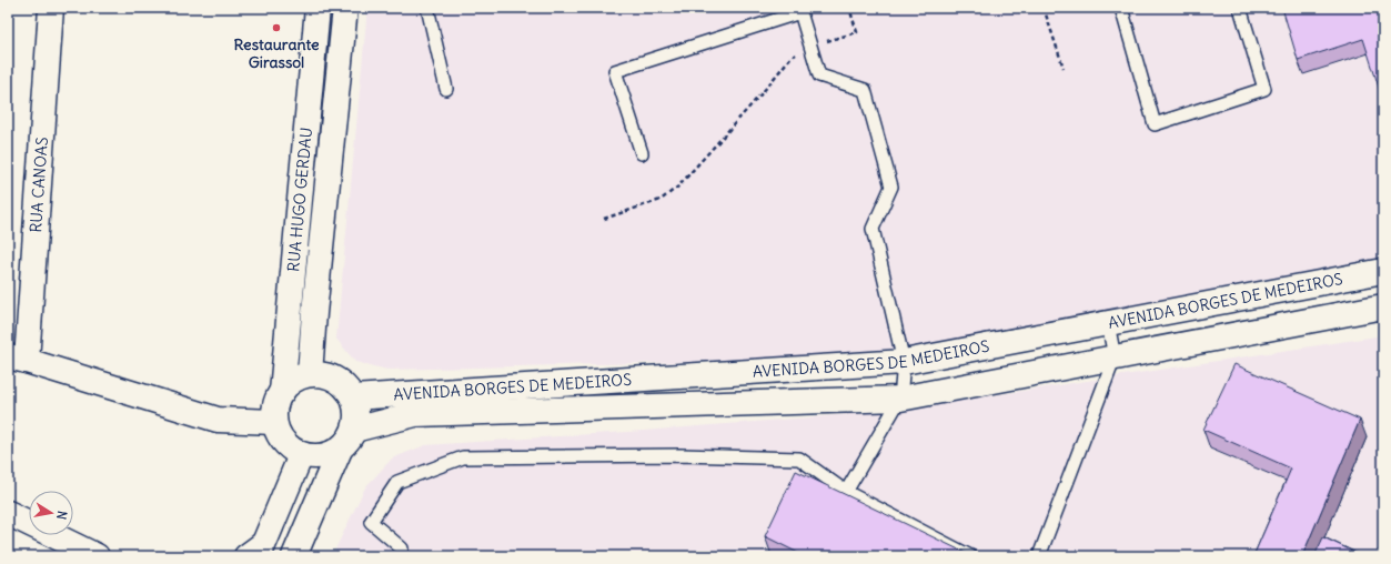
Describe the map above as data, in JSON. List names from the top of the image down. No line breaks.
{"streets":{"street":["RUA CANOAS","RUA HUGO GERDAU","AVENIDA BORGES DE MEDEIROS"]},"crossings":[["RUA HUGO GERDAU","AVENIDA BORGES DE MEDEIROS"]],"places":["Restaurante Girassol"],"north":"right"}
